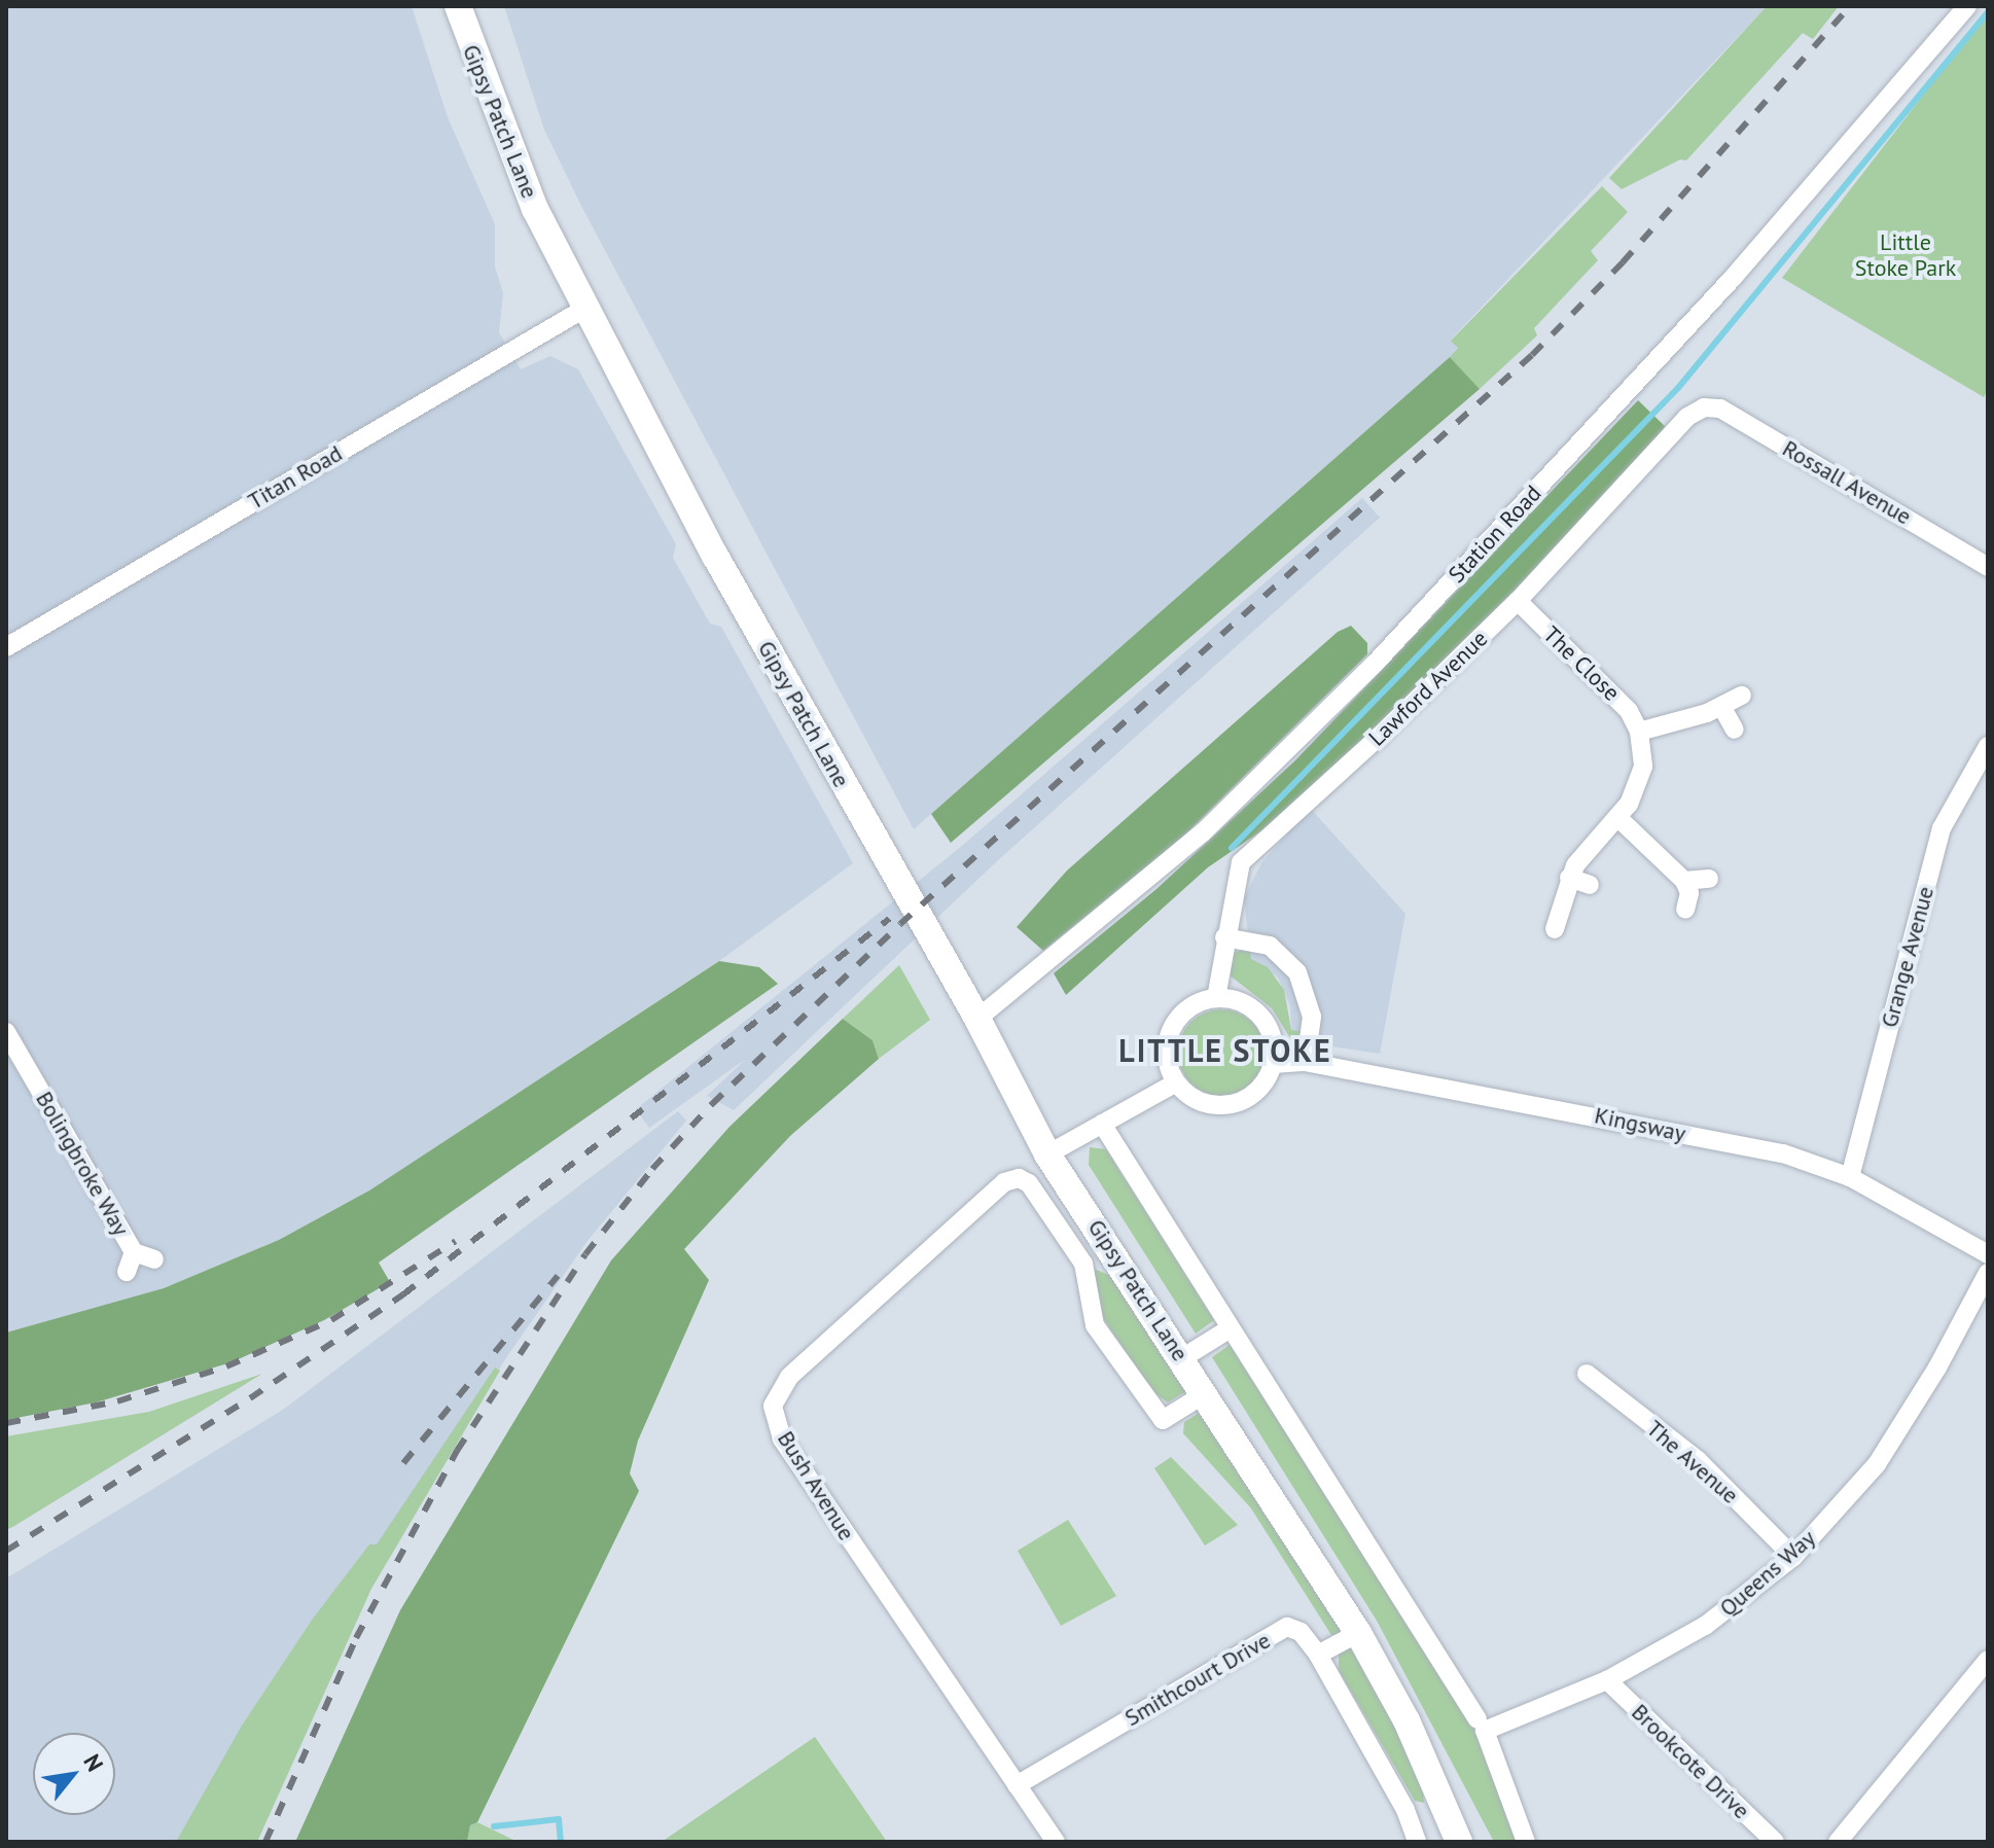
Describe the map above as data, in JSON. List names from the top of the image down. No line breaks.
{"streets":{"main road":["Gipsy Patch Lane"],"street":["Titan Road","Rossall Avenue","Station Road","The Close","Lawford Avenue","Grange Avenue","Kingsway","Bolingbroke Way","The Avenue","Bush Avenue","Queens Way","Smithcourt Drive","Brookcote Drive"]},"crossings":[["Gipsy Patch Lane","Titan Road"],["Gipsy Patch Lane","Station Road"],["Gipsy Patch Lane","Bush Avenue"],["Rossall Avenue","Lawford Avenue"],["The Close","Lawford Avenue"],["Lawford Avenue","Kingsway"],["Grange Avenue","Kingsway"],["The Avenue","Queens Way"],["Bush Avenue","Smithcourt Drive"],["Queens Way","Brookcote Drive"]],"districts":["LITTLE STOKE"],"parks":["Little Stoke Park"],"north":"top right"}
